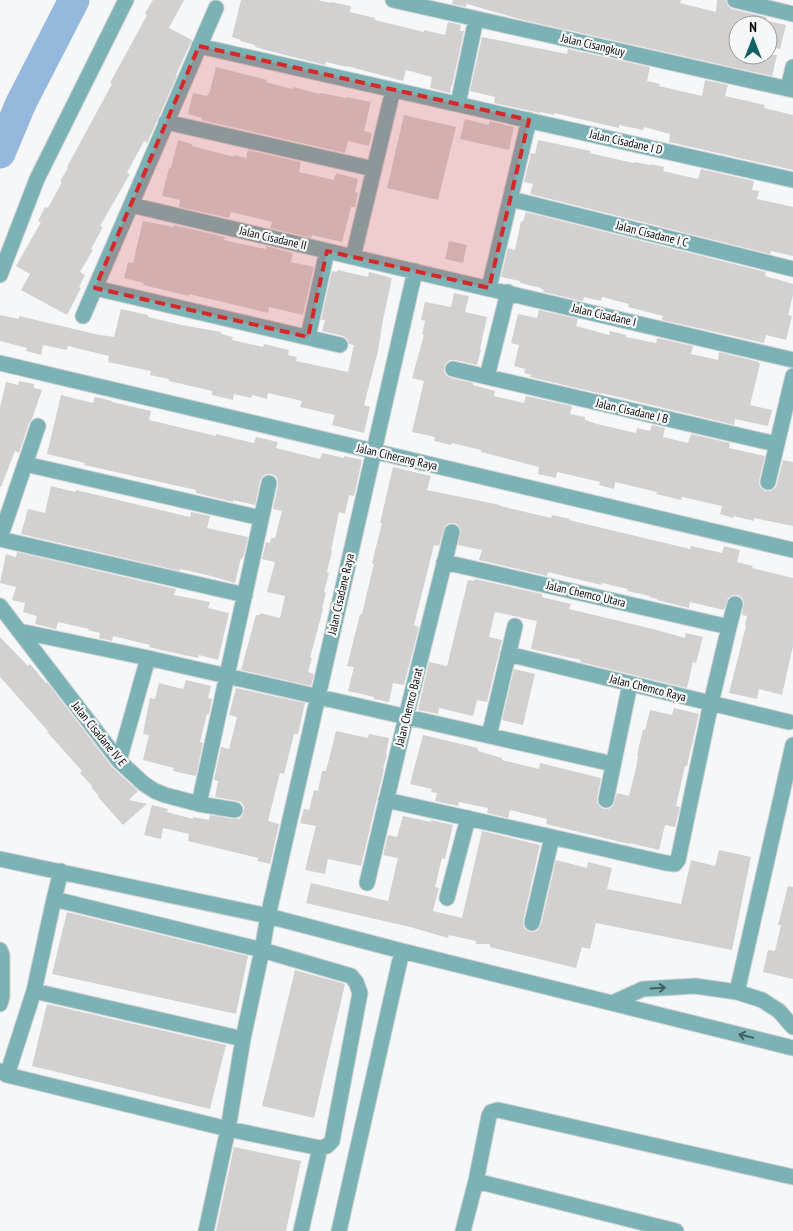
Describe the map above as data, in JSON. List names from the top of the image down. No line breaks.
{"streets":{"street":["Jalan Cisangkuy","Jalan Cisadane I D","Jalan Cisadane I C","Jalan Cisadane II","Jalan Cisadane I","Jalan Cisadane I B","Jalan Ciherang Raya","Jalan Cisadane Raya","Jalan Chemco Utara","Jalan Chemco Raya","Jalan Chemco Barat","Jalan Cisadane IV E"]},"crossings":[["Jalan Cisadane II","Jalan Cisadane I"],["Jalan Cisadane II","Jalan Cisadane Raya"],["Jalan Cisadane I","Jalan Cisadane Raya"],["Jalan Ciherang Raya","Jalan Cisadane Raya"],["Jalan Chemco Utara","Jalan Chemco Barat"]],"north":"top"}
